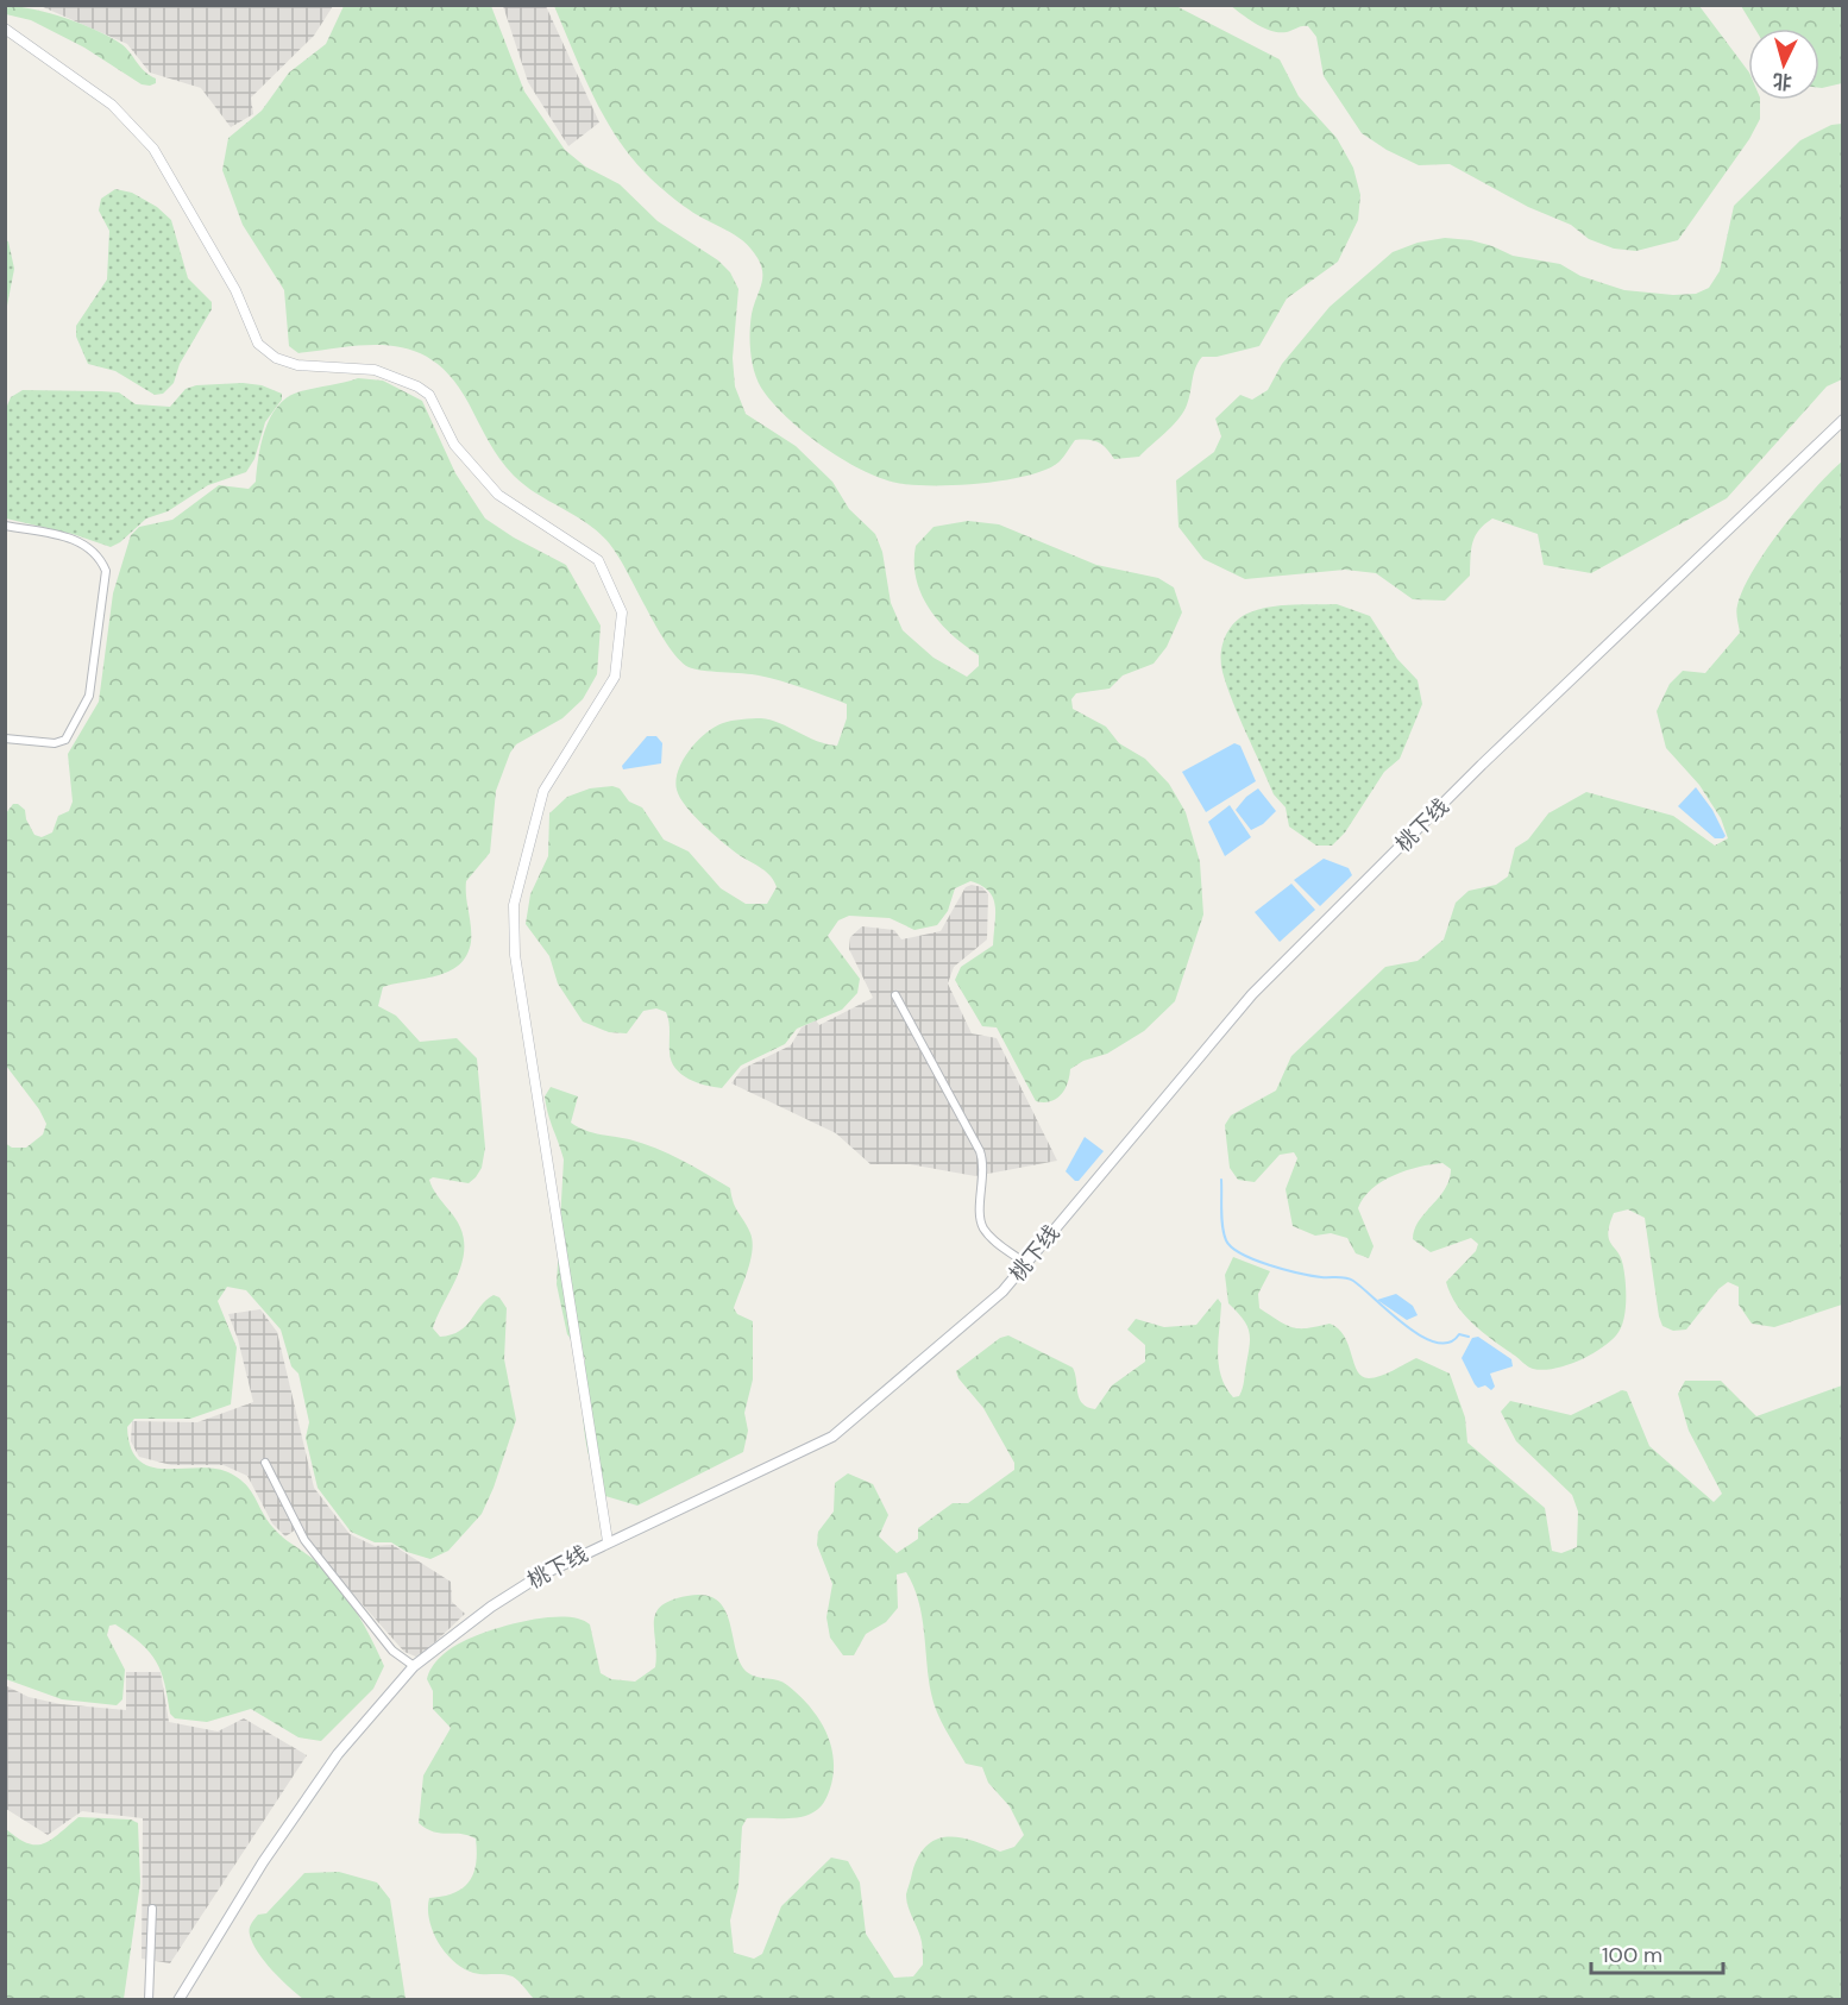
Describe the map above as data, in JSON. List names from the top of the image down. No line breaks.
{"streets":{"main road":["桃下线"]},"scale_bar":"100 m","north":"bottom"}
